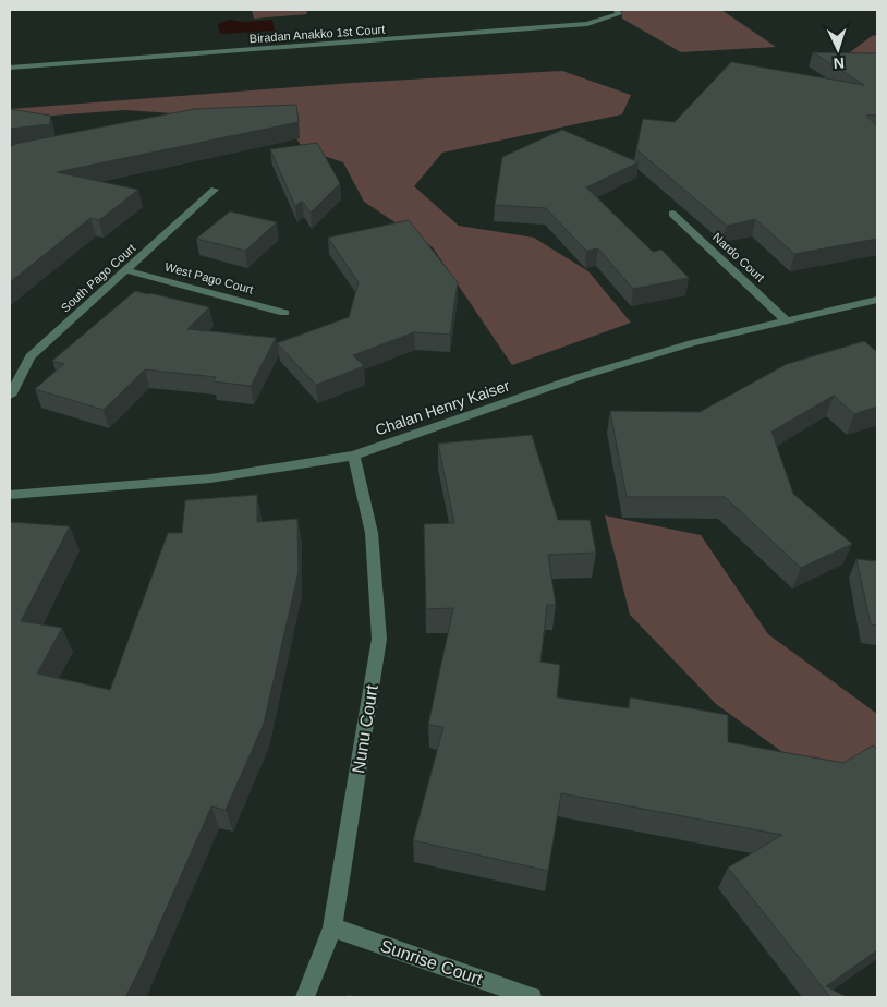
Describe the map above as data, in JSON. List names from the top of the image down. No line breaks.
{"streets":{"street":["Biradan Anakko 1st Court","Nardo Court","South Pago Court","West Pago Court","Chalan Henry Kaiser","Nunu Court","Sunrise Court"]},"crossings":[["Nardo Court","Chalan Henry Kaiser"],["South Pago Court","West Pago Court"],["Chalan Henry Kaiser","Nunu Court"],["Nunu Court","Sunrise Court"]],"north":"bottom"}
